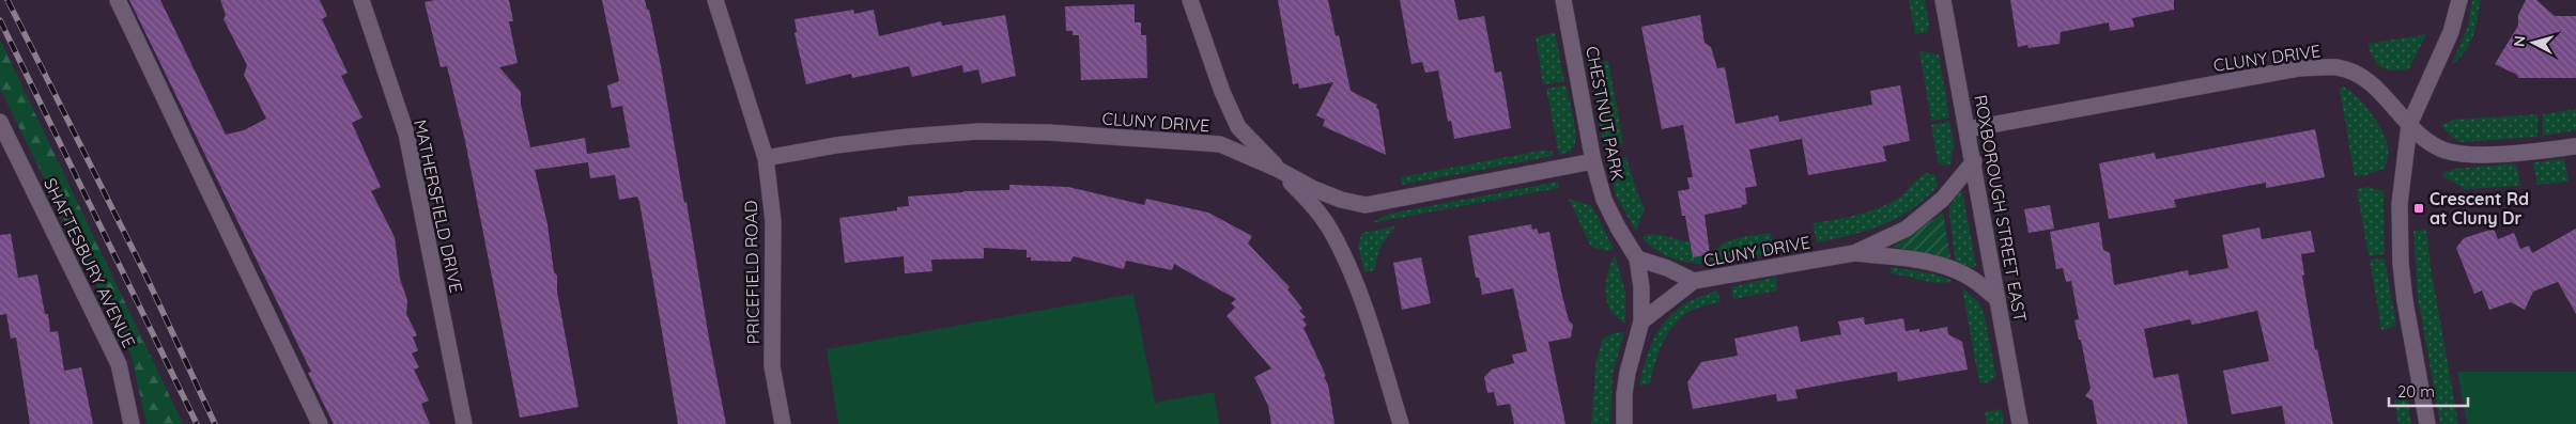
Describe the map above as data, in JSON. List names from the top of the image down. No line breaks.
{"streets":{"street":["CLUNY DRIVE","CHESTNUT PARK","MATHERSFIELD DRIVE","ROXBOROUGH STREET EAST","SHAFTESBURY AVENUE","PRICEFIELD ROAD"]},"crossings":[["CLUNY DRIVE","CHESTNUT PARK"],["CLUNY DRIVE","ROXBOROUGH STREET EAST"],["CLUNY DRIVE","PRICEFIELD ROAD"]],"places":{"transit":["Crescent Rd at Cluny Dr"]},"scale_bar":"20 m","north":"left"}
